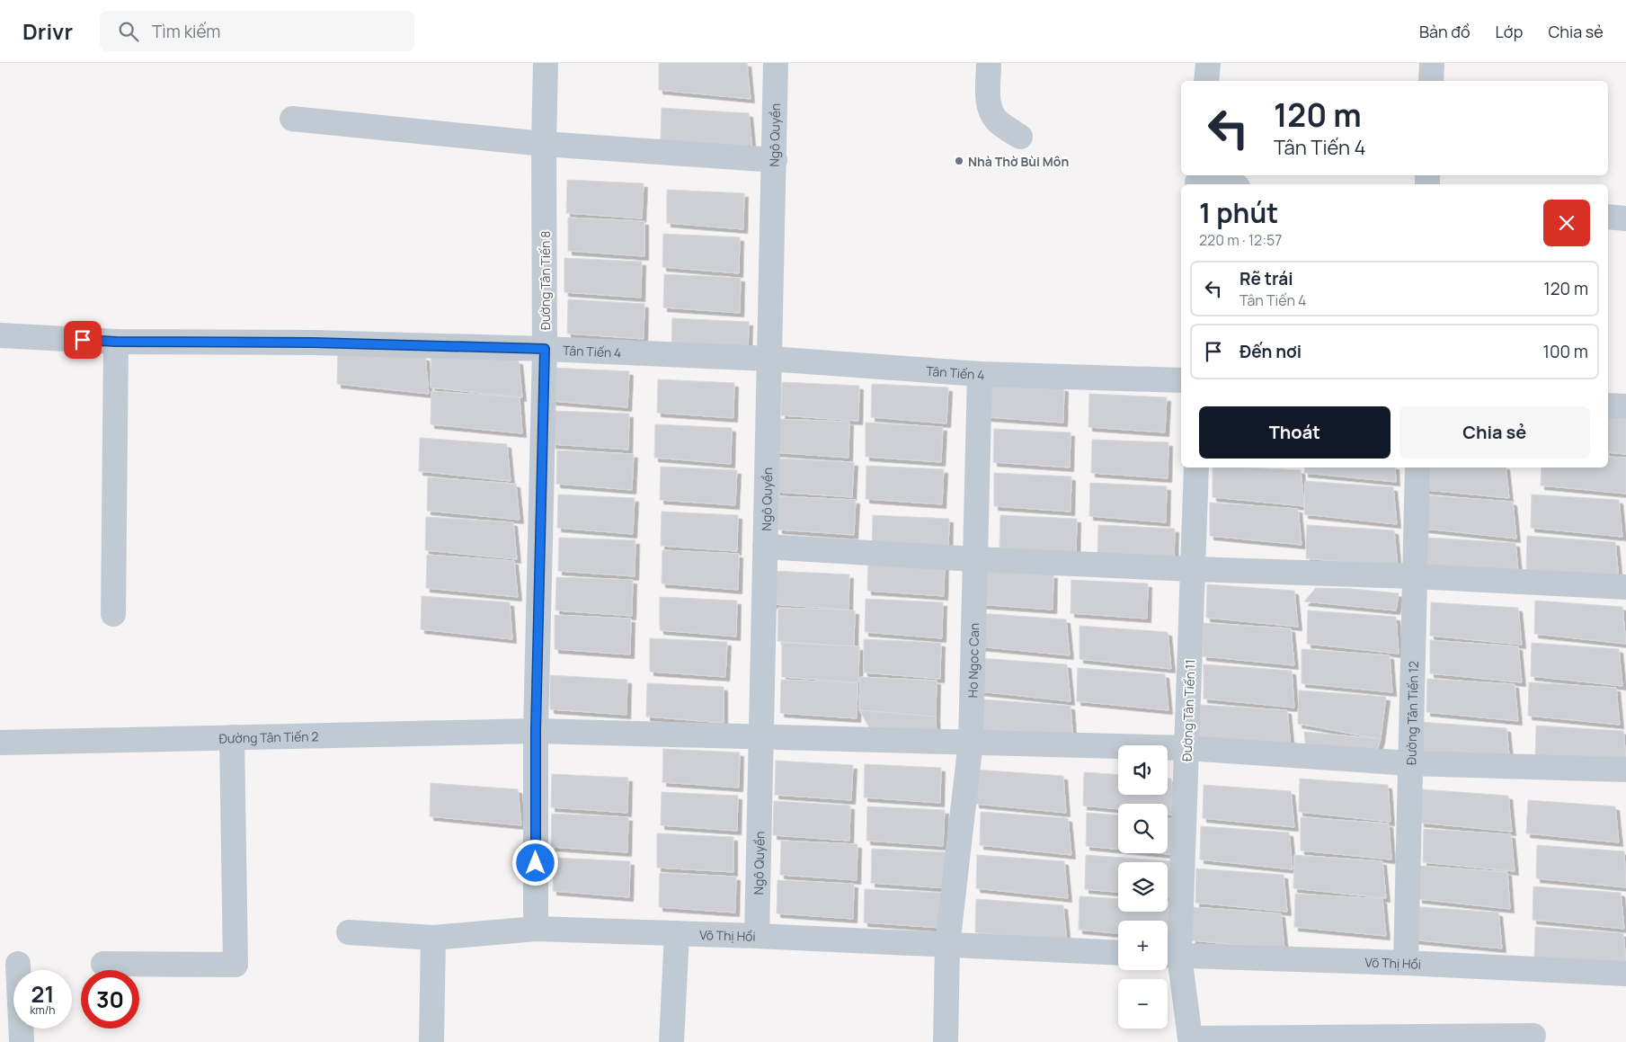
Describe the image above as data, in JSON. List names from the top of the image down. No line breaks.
{"streets":{"street":["Ngô Quyền","Đường Tân Tiến 8","Tân Tiến 4","Ho Ngoc Can","Đường Tân Tiến 11","Đường Tân Tiến 12","Đường Tân Tiến 2","Võ Thị Hồi"]},"crossings":[["Ngô Quyền","Tân Tiến 4"],["Ngô Quyền","Đường Tân Tiến 2"],["Ngô Quyền","Võ Thị Hồi"],["Đường Tân Tiến 8","Tân Tiến 4"],["Đường Tân Tiến 8","Đường Tân Tiến 2"],["Đường Tân Tiến 8","Võ Thị Hồi"],["Tân Tiến 4","Ho Ngoc Can"],["Ho Ngoc Can","Đường Tân Tiến 2"],["Ho Ngoc Can","Võ Thị Hồi"],["Đường Tân Tiến 11","Đường Tân Tiến 2"],["Đường Tân Tiến 11","Võ Thị Hồi"],["Đường Tân Tiến 12","Đường Tân Tiến 2"],["Đường Tân Tiến 12","Võ Thị Hồi"]],"places":["Nhà Thờ Bùi Môn"],"page":{"header":"Drivr","search":"Tìm kiếm","nav":["Bản đồ","Lớp","Chia sẻ"],"turn":["120 m","Tân Tiến 4"],"heading":["1 phút","220 m · 12:57"],"list":[{"name":"Rẽ trái","note":"Tân Tiến 4","value":"120 m"},{"name":"Đến nơi","value":"100 m"}],"buttons":["Thoát","Chia sẻ"],"map_buttons":["+","−"],"speed":"21 km/h","limit":"30"}}
